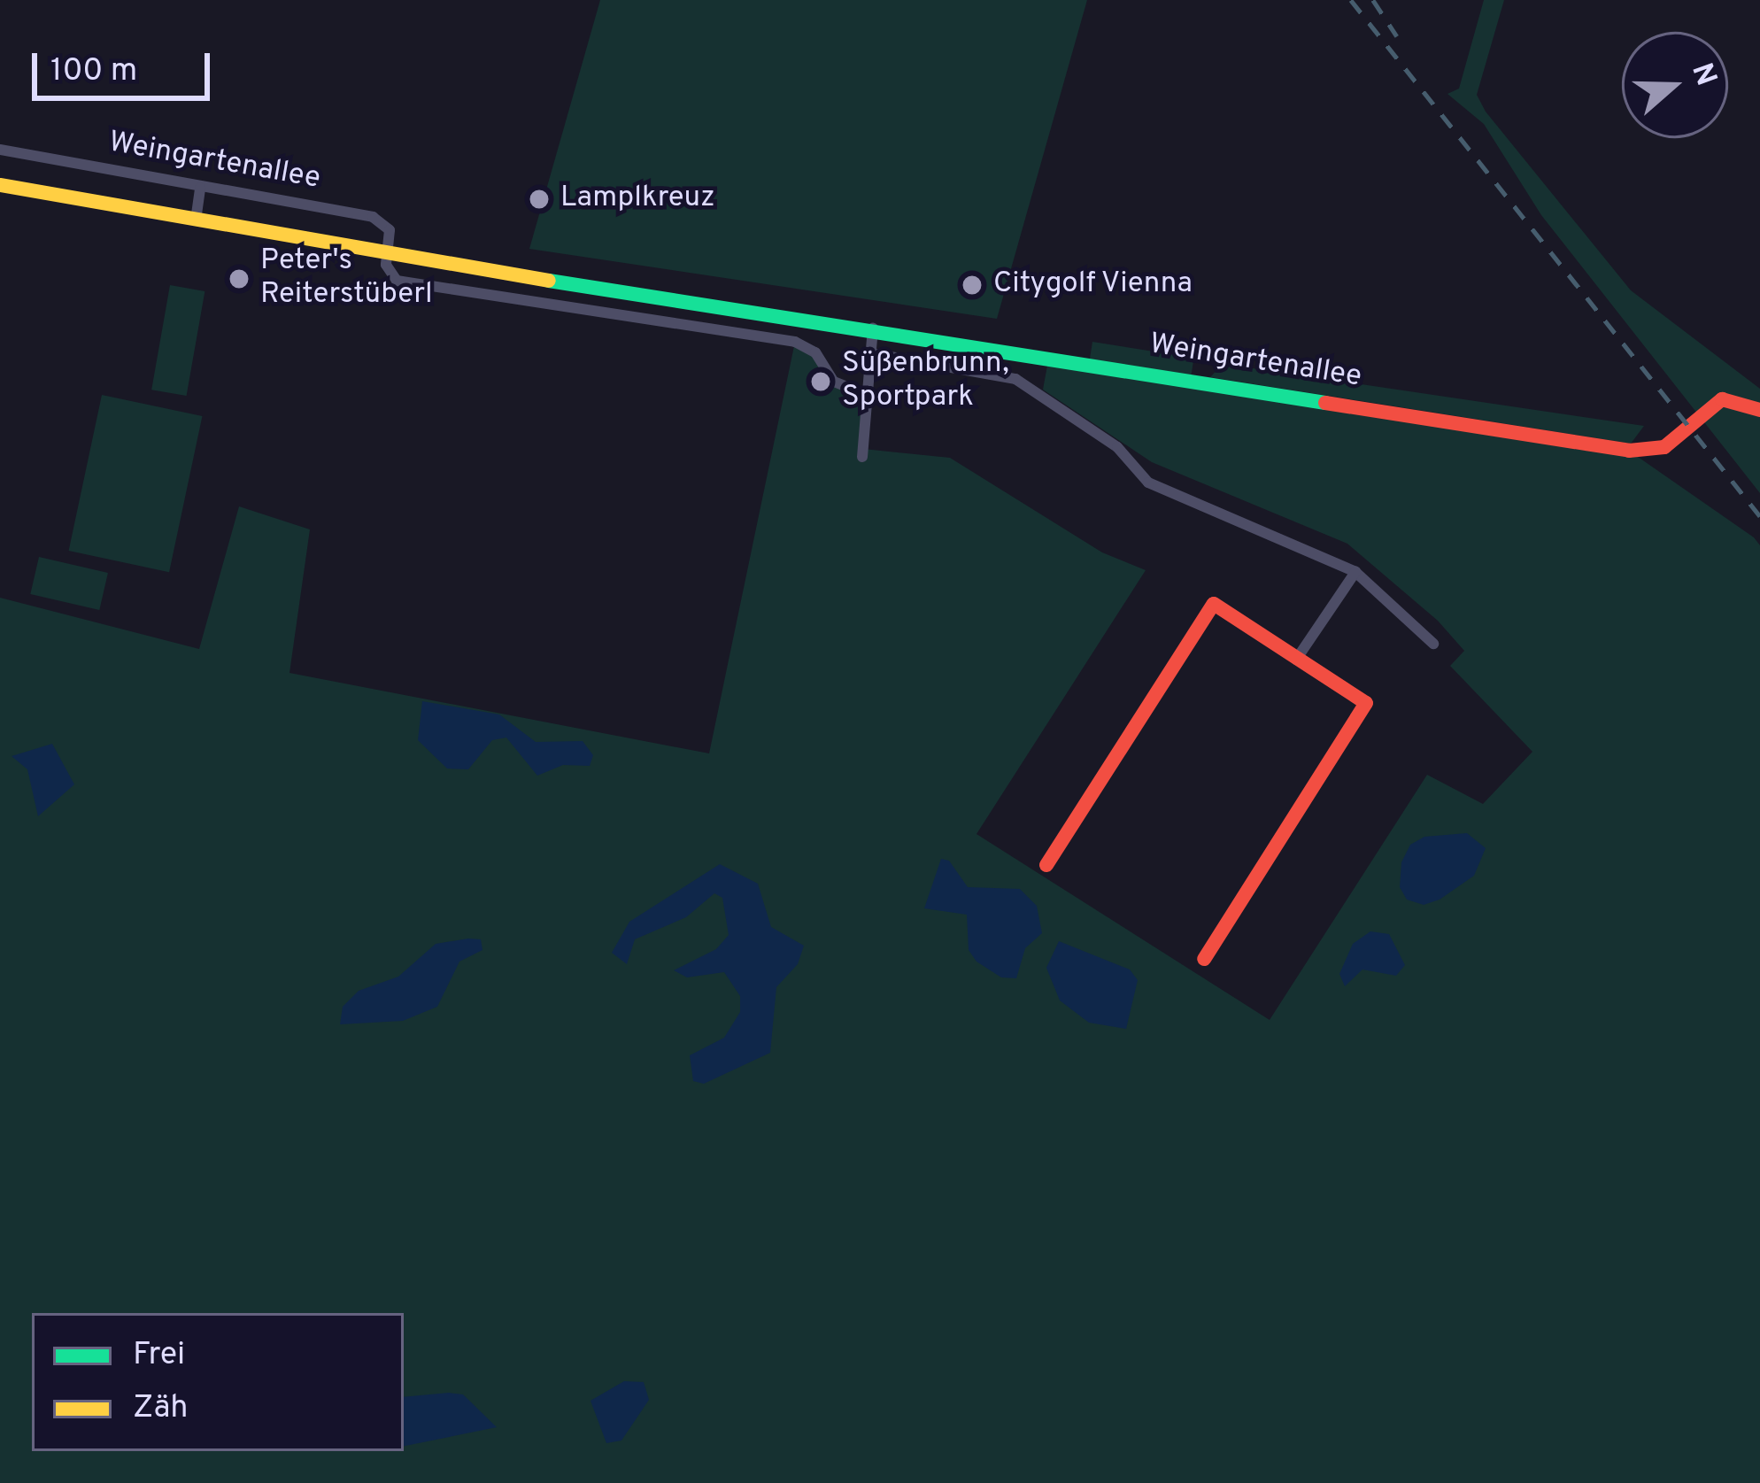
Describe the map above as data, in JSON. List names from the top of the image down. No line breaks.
{"streets":{"street":["Weingartenallee"]},"places":["Lamplkreuz","Peter's Reiterstüberl","Citygolf Vienna","Süßenbrunn, Sportpark"],"legend":["Frei","Zäh"],"scale_bar":"100 m","north":"right"}
